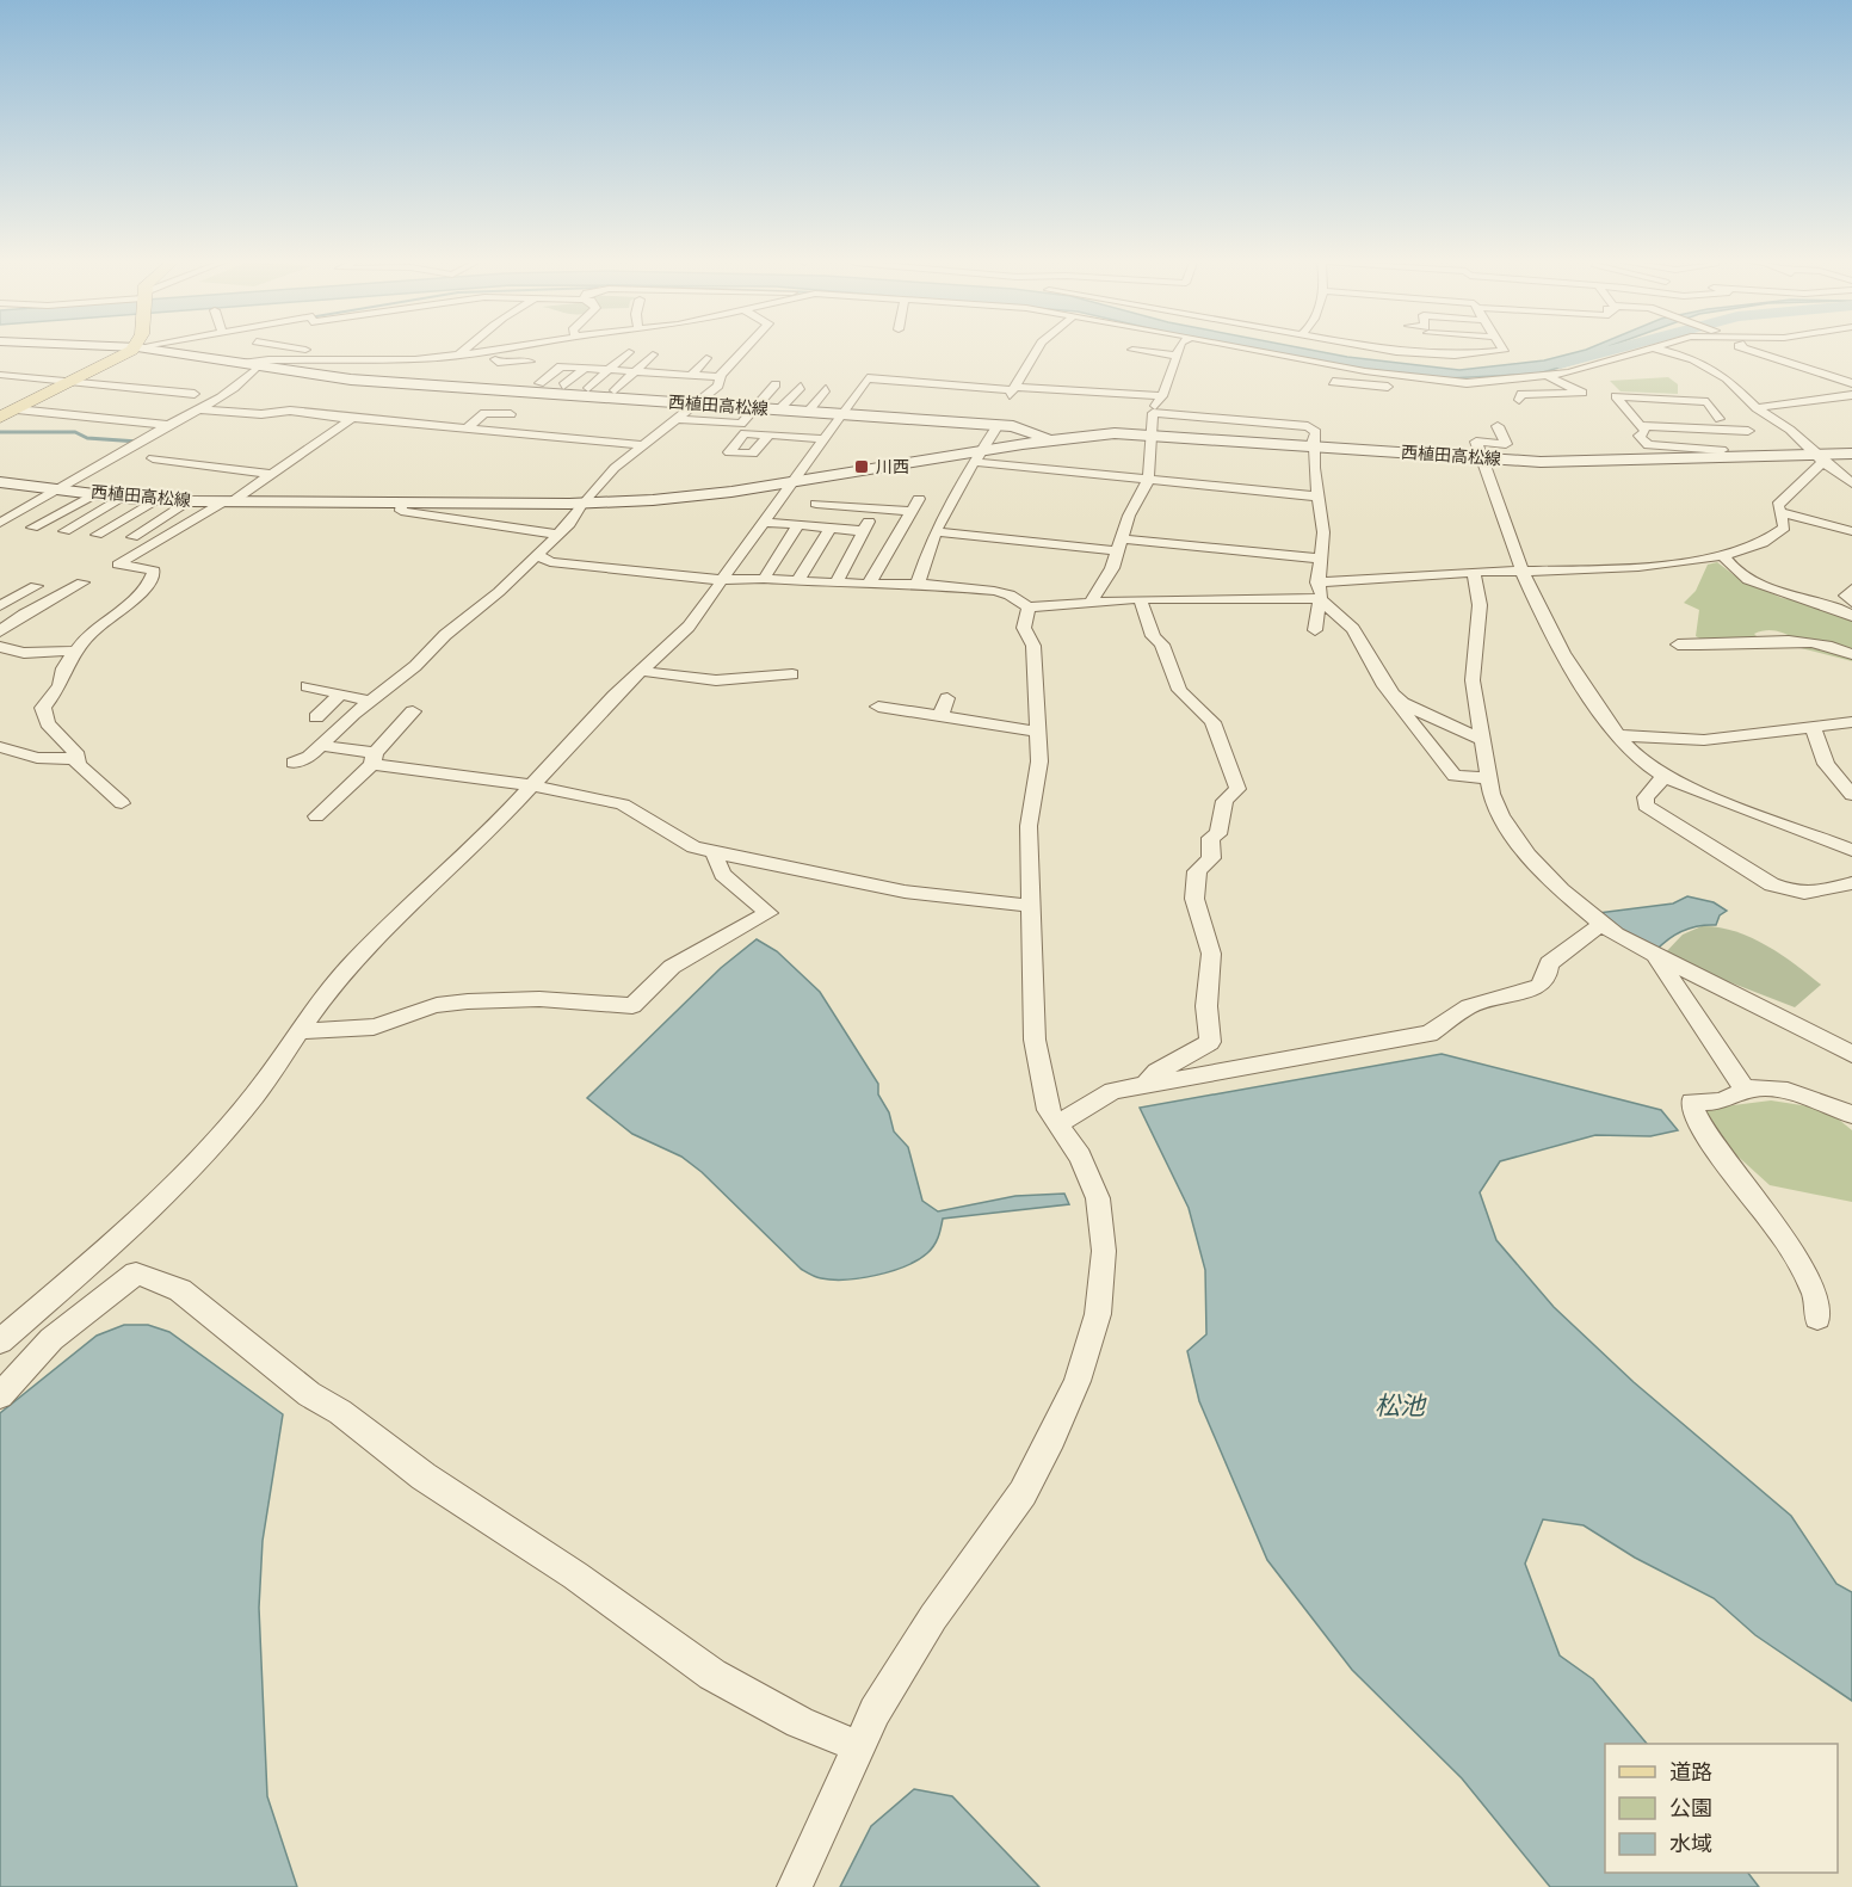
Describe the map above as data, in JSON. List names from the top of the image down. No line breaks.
{"streets":{"main road":["西植田高松線"]},"water":["松池"],"places":{"transit":["川西"]},"legend":["道路","公園","水域"]}
